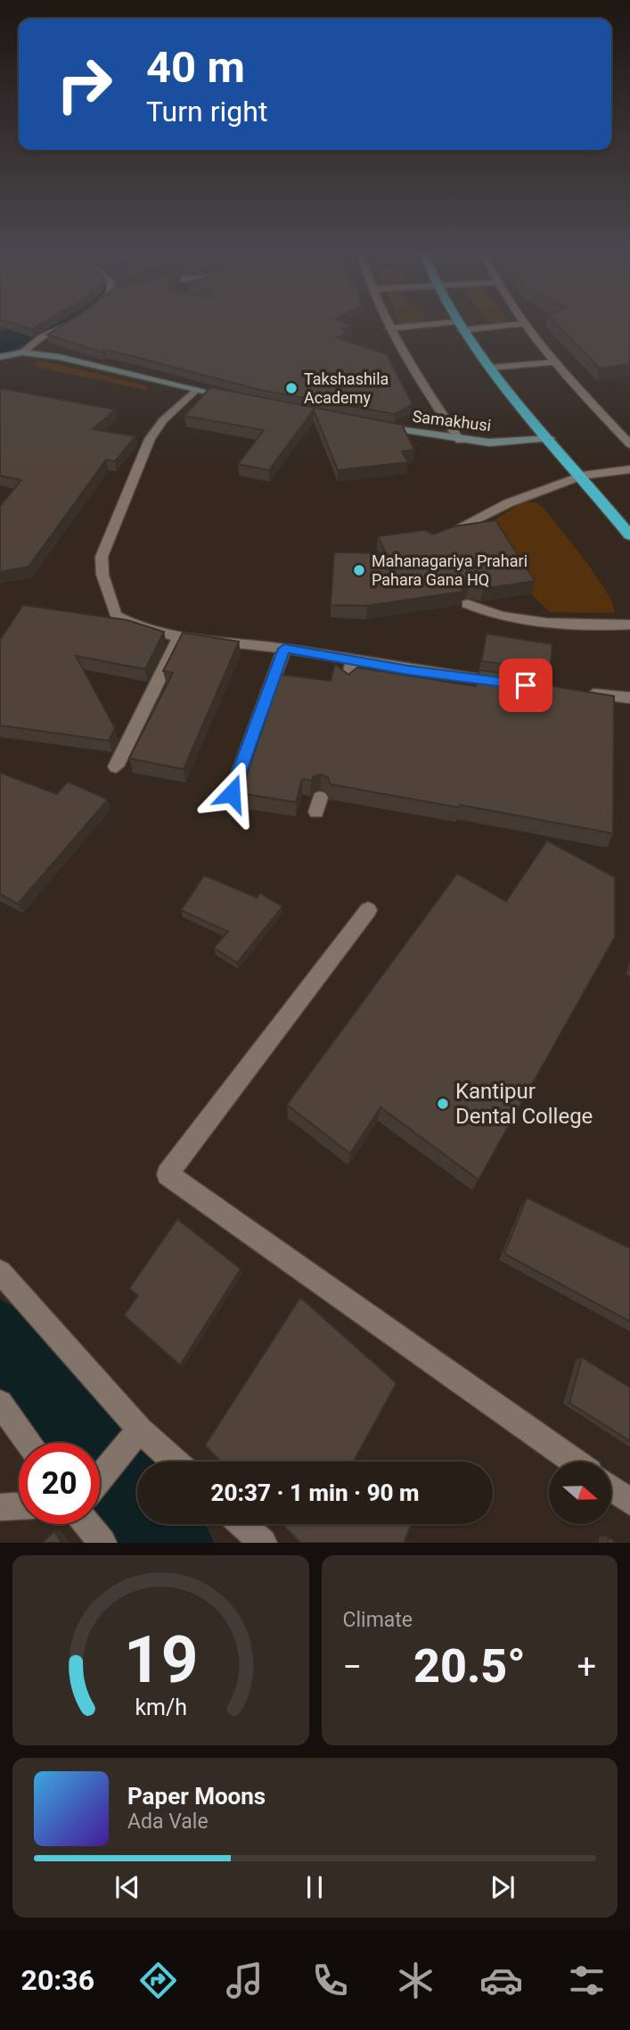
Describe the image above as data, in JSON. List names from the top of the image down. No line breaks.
{"streets":{"street":["Samakhusi"]},"places":["Takshashila Academy","Mahanagariya Prahari Pahara Gana HQ","Kantipur Dental College"],"north":"right","page":{"turn":["40 m","Turn right"],"limit":"20","trip":"20:37 · 1 min · 90 m","tile":"Climate","heat":["−","20.5°","+"],"song":["Paper Moons","Ada Vale"],"tabs":"20:36","gauge":["19","km/h"]}}
